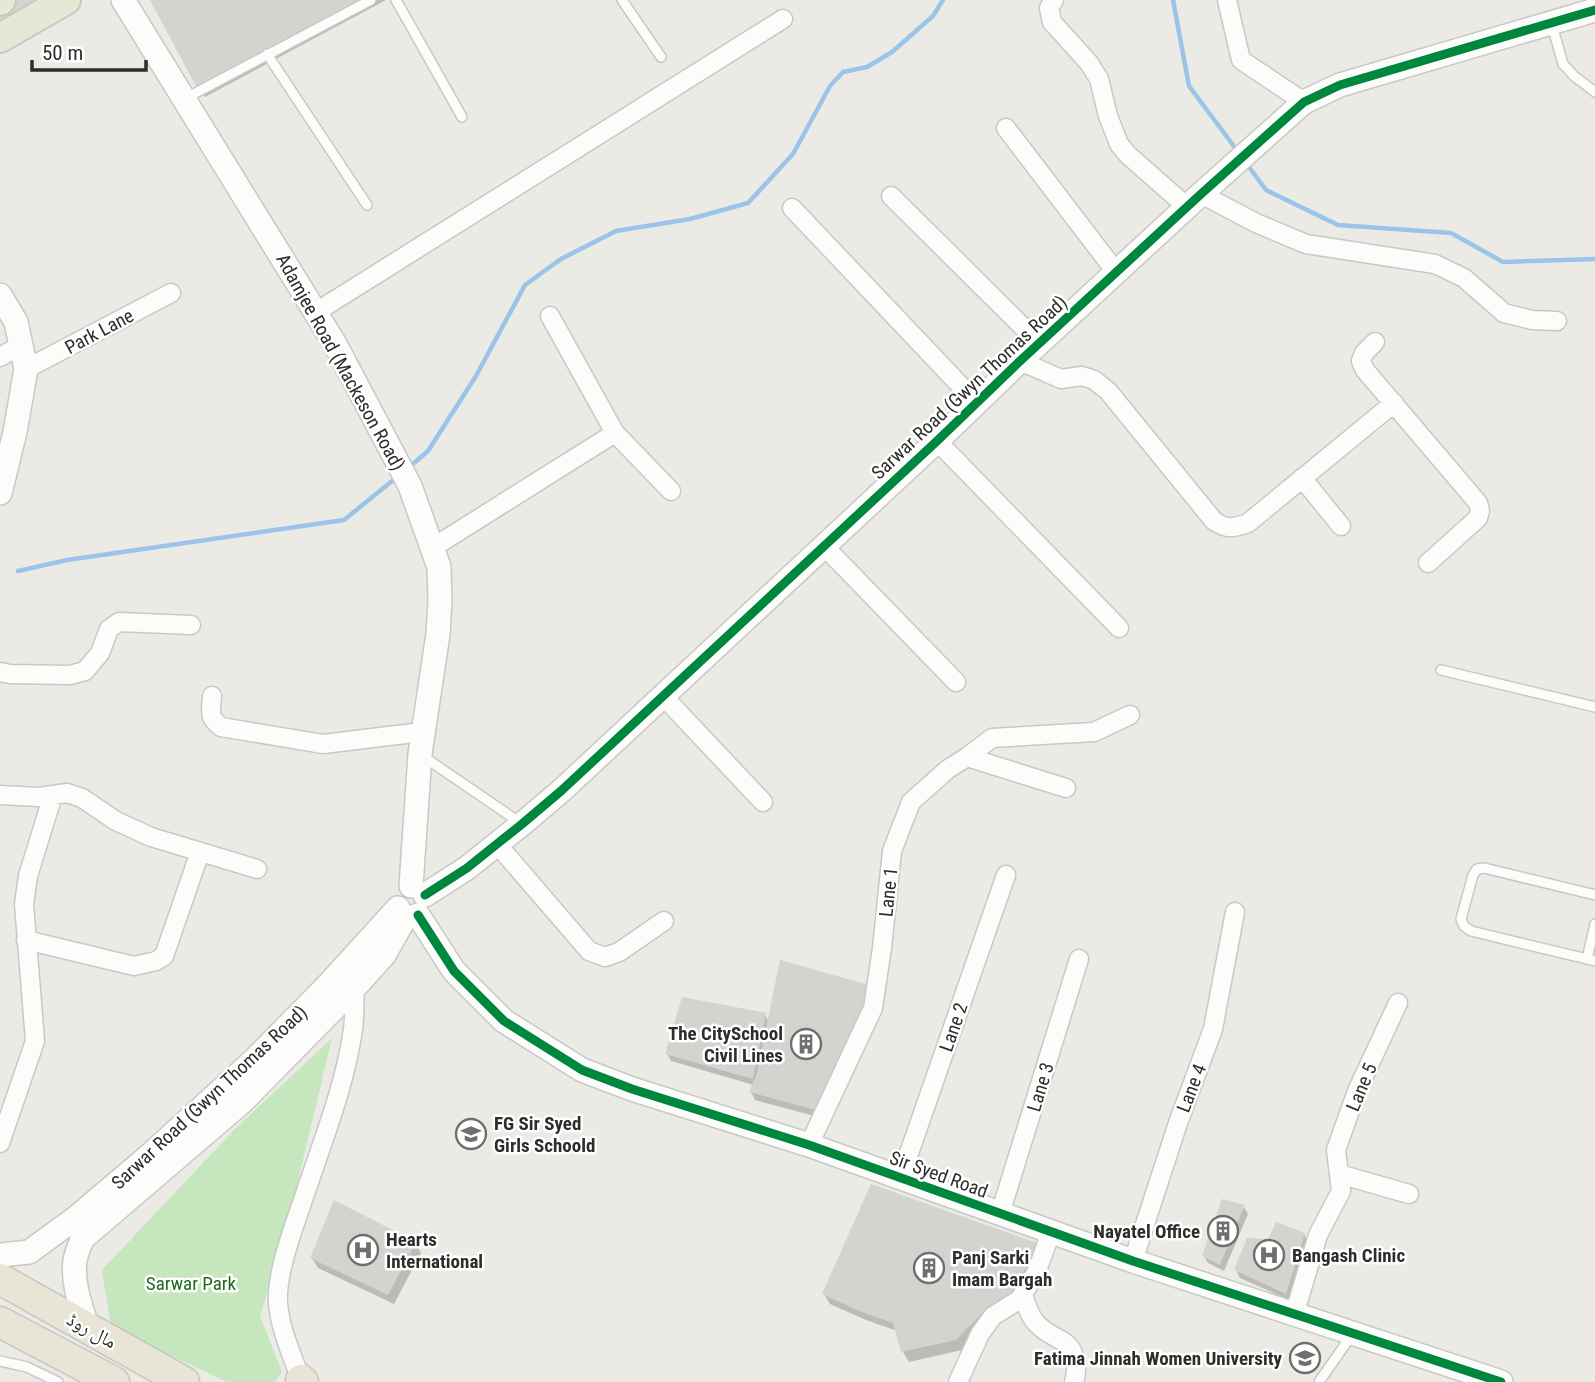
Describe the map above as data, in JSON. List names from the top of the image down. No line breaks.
{"streets":{"highway":["مال روڈ"],"street":["Park Lane","Adamjee Road (Mackeson Road)","Sarwar Road (Gwyn Thomas Road)","Lane 1","Lane 2","Lane 3","Lane 5","Lane 4","Sir Syed Road"]},"crossings":[["Adamjee Road (Mackeson Road)","Sarwar Road (Gwyn Thomas Road)"],["Adamjee Road (Mackeson Road)","Sir Syed Road"],["Sarwar Road (Gwyn Thomas Road)","Sir Syed Road"],["Sarwar Road (Gwyn Thomas Road)","مال روڈ"],["Lane 1","Sir Syed Road"],["Lane 2","Sir Syed Road"],["Lane 3","Sir Syed Road"],["Lane 5","Sir Syed Road"],["Lane 4","Sir Syed Road"]],"parks":["Sarwar Park"],"places":{"building":["The CitySchool Civil Lines","Nayatel Office","Panj Sarki Imam Bargah"],"school or university":["FG Sir Syed Girls Schoold","Fatima Jinnah Women University"],"hospital":["Hearts International","Bangash Clinic"]},"scale_bar":"50 m"}
